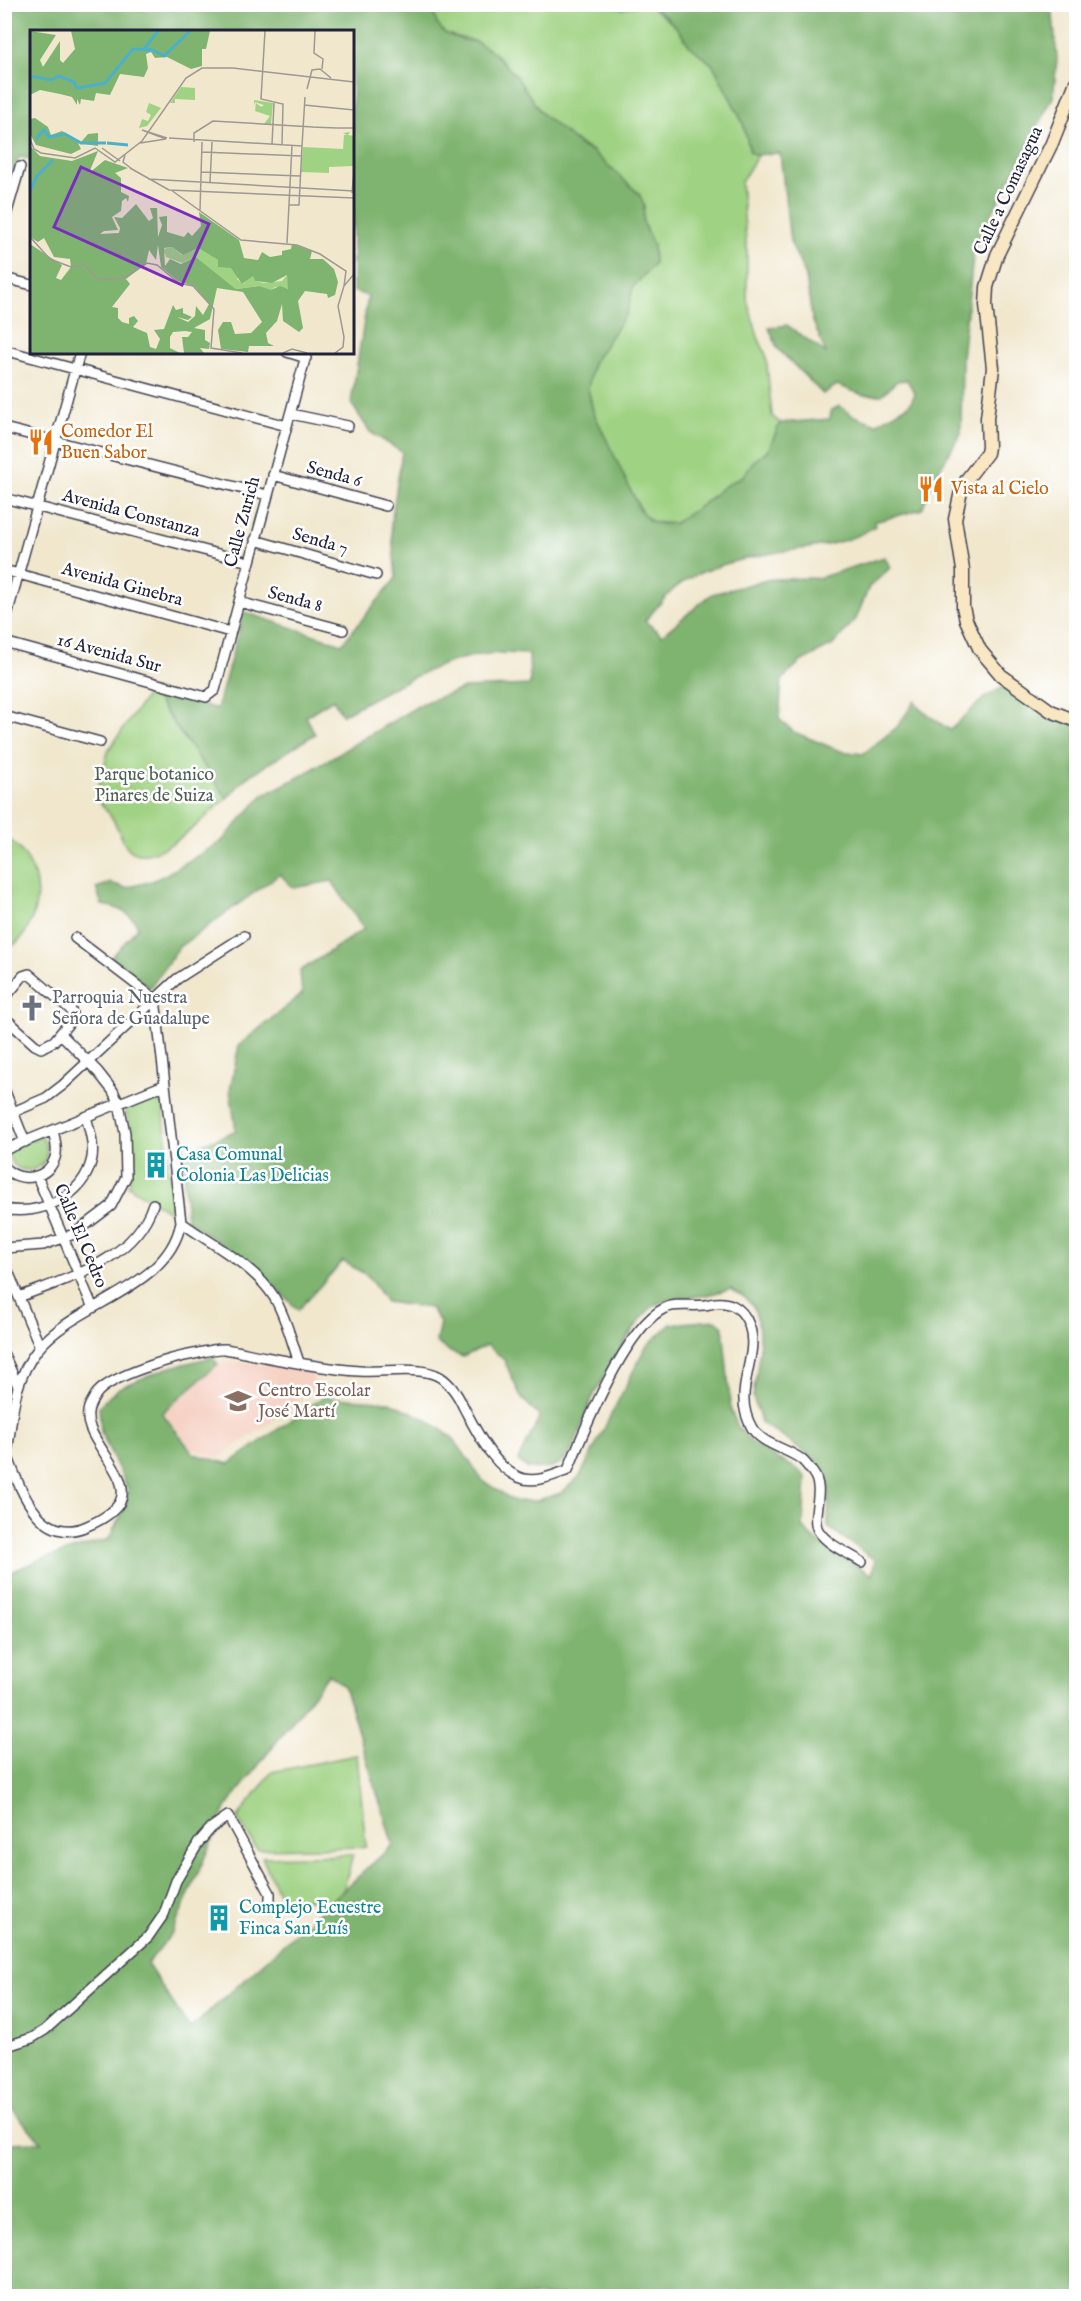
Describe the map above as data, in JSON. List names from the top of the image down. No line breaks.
{"streets":{"main road":["Calle a Comasagua"],"street":["Senda 6","Avenida Constanza","Calle Zurich","Senda 7","Avenida Ginebra","Senda 8","16 Avenida Sur","Calle El Cedro"]},"crossings":[["Senda 6","Calle Zurich"],["Avenida Constanza","Calle Zurich"],["Calle Zurich","Senda 7"],["Calle Zurich","Avenida Ginebra"],["Calle Zurich","Senda 8"],["Calle Zurich","16 Avenida Sur"]],"parks":["Parque botanico Pinares de Suiza"],"places":{"restaurant":["Comedor El Buen Sabor","Vista al Cielo"],"church":["Parroquia Nuestra Señora de Guadalupe"],"building":["Casa Comunal Colonia Las Delicias","Complejo Ecuestre Finca San Luís"],"school or university":["Centro Escolar José Martí"]}}
